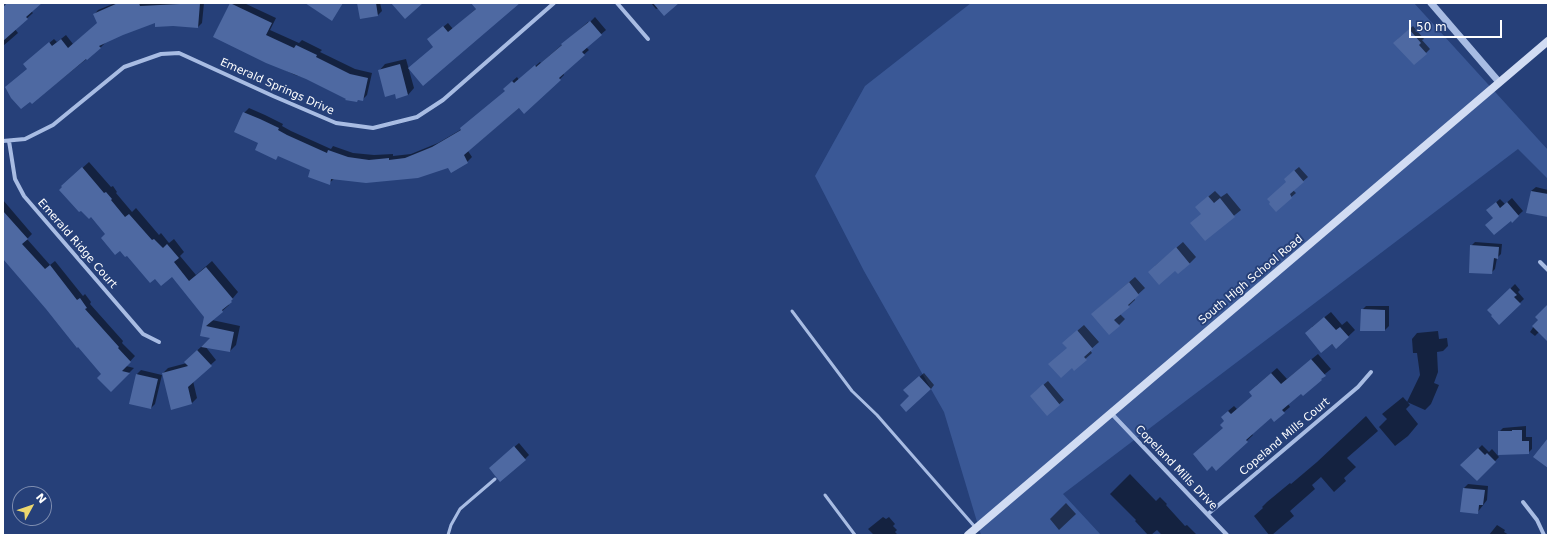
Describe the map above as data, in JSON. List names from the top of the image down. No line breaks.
{"streets":{"main road":["South High School Road"],"street":["Emerald Springs Drive","Emerald Ridge Court","Copeland Mills Court","Copeland Mills Drive"]},"crossings":[["Emerald Springs Drive","Emerald Ridge Court"],["South High School Road","Copeland Mills Drive"],["Copeland Mills Court","Copeland Mills Drive"]],"scale_bar":"50 m","north":"top right"}
